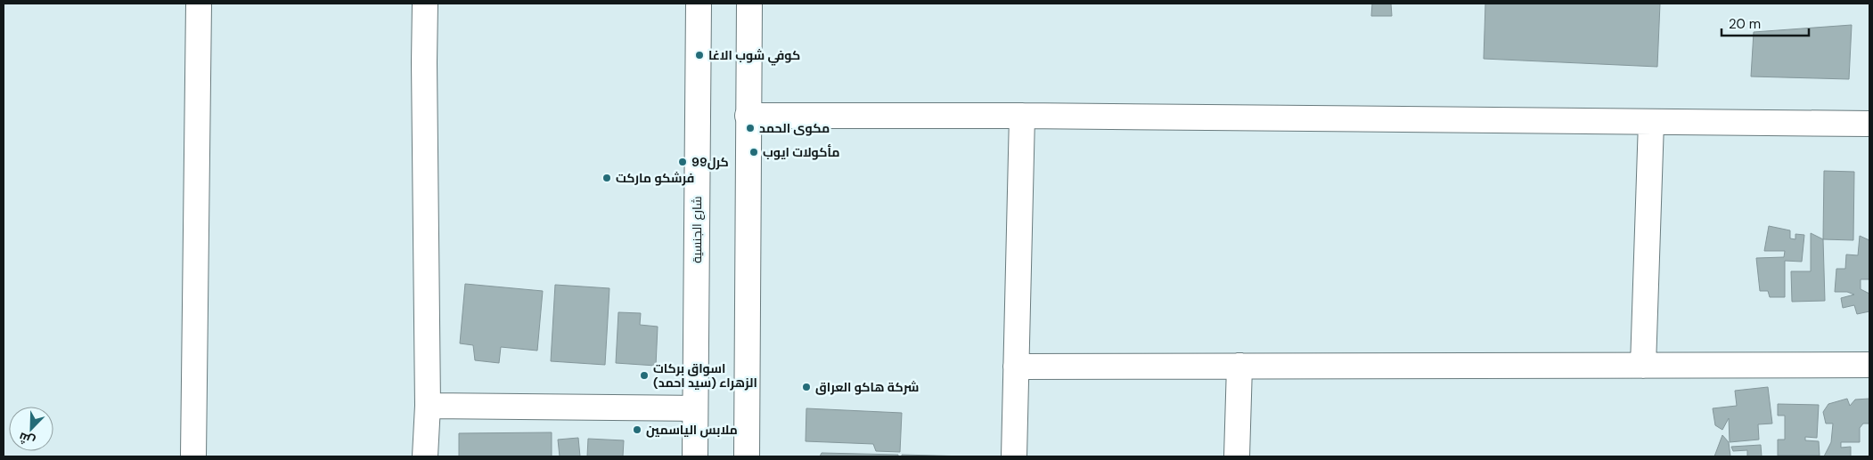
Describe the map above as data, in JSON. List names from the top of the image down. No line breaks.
{"streets":{"street":["شارع الجنسية"]},"places":["كوفي شوب الاغا","مكوى الحمد","مأكولات ايوب","كرل99","فرشكو ماركت","اسواق بركات الزهراء (سيد احمد)","شركة هاكو العراق","ملابس الياسمين"],"scale_bar":"20 m","north":"bottom left"}
